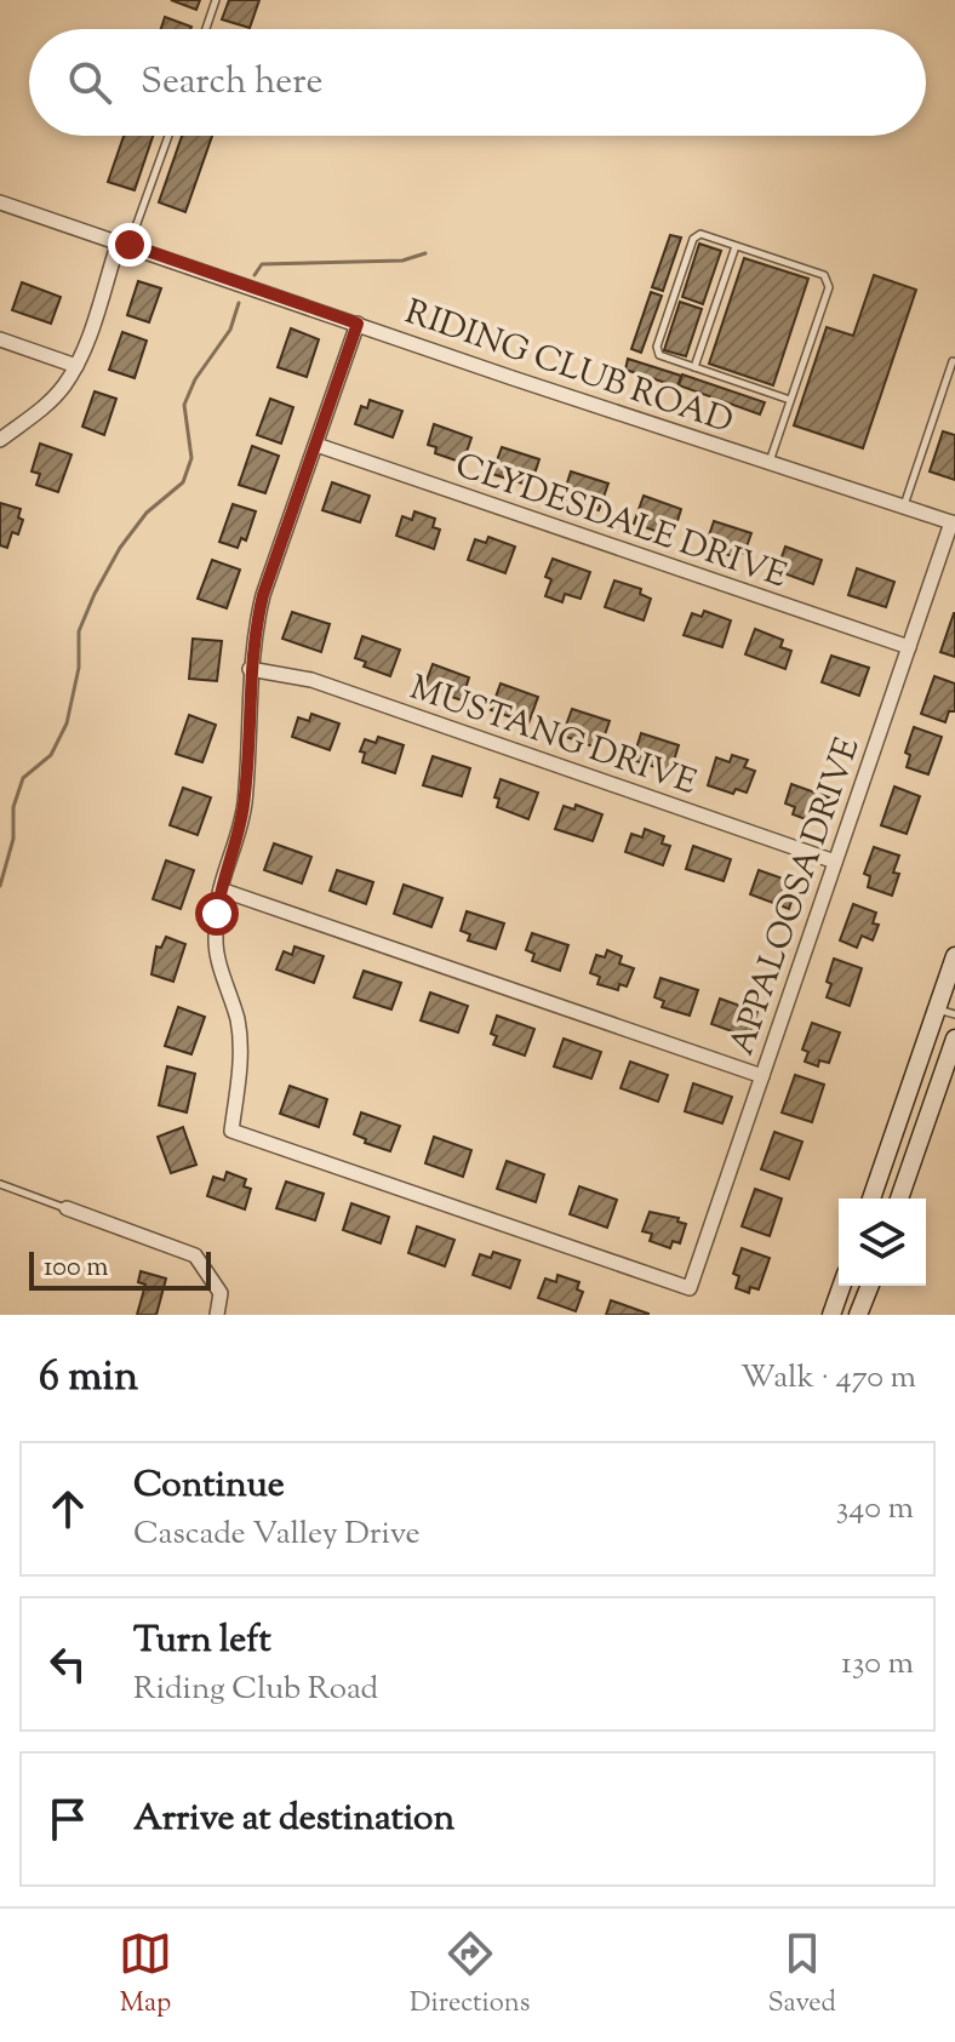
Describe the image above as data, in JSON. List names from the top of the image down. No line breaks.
{"streets":{"street":["RIDING CLUB ROAD","CLYDESDALE DRIVE","MUSTANG DRIVE","APPALOOSA DRIVE"]},"crossings":[["RIDING CLUB ROAD","APPALOOSA DRIVE"],["CLYDESDALE DRIVE","APPALOOSA DRIVE"],["MUSTANG DRIVE","APPALOOSA DRIVE"]],"scale_bar":"100 m","page":{"search":"Search here","scale":"100 m","heading":["6 min","Walk · 470 m"],"list":[["Continue","Cascade Valley Drive","340 m"],["Turn left","Riding Club Road","130 m"],"Arrive at destination"],"nav":["Map","Directions","Saved"]}}
